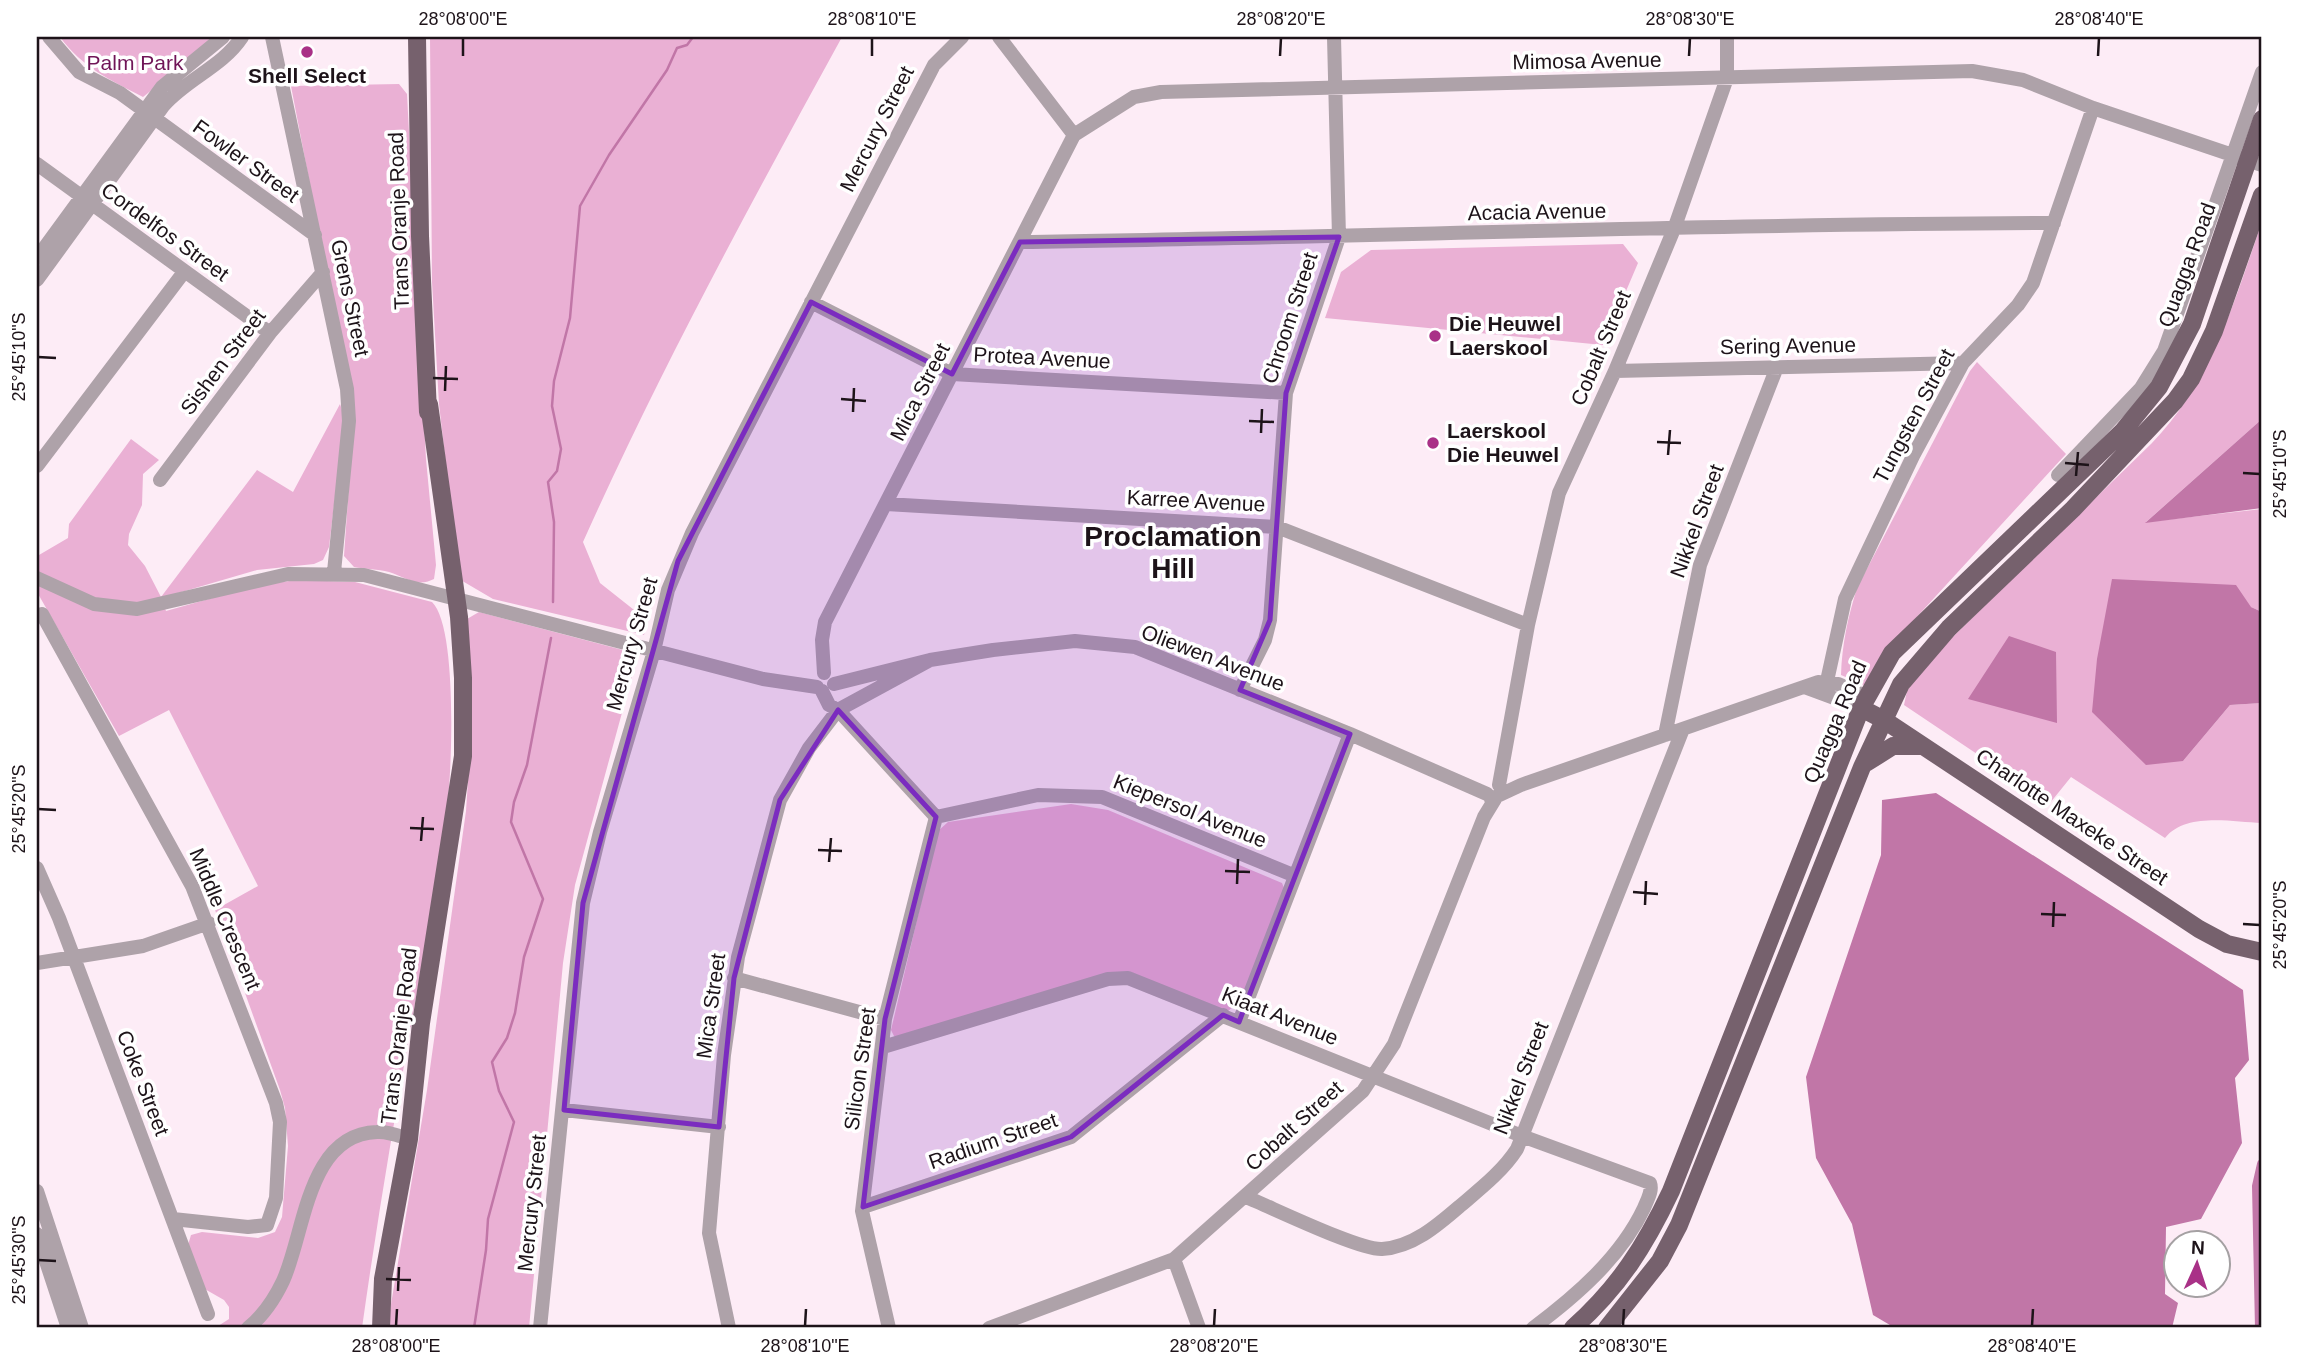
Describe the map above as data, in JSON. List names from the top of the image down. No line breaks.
{"streets":{"main road":["Trans Oranje Road","Quagga Road","Charlotte Maxeke Street"],"street":["Mimosa Avenue","Mercury Street","Fowler Street","Acacia Avenue","Cordelfos Street","Grens Street","Chroom Street","Sering Avenue","Cobalt Street","Protea Avenue","Sishen Street","Mica Street","Tungsten Street","Karree Avenue","Nikkel Street","Oliewen Avenue","Kiepersol Avenue","Middle Crescent","Kiaat Avenue","Silicon Street","Coke Street","Radium Street"]},"crossings":[["Mimosa Avenue","Quagga Road"],["Mimosa Avenue","Chroom Street"],["Mimosa Avenue","Cobalt Street"],["Mimosa Avenue","Mica Street"],["Mimosa Avenue","Tungsten Street"],["Mercury Street","Protea Avenue"],["Mercury Street","Oliewen Avenue"],["Fowler Street","Grens Street"],["Acacia Avenue","Chroom Street"],["Acacia Avenue","Cobalt Street"],["Acacia Avenue","Mica Street"],["Acacia Avenue","Tungsten Street"],["Trans Oranje Road","Oliewen Avenue"],["Cordelfos Street","Sishen Street"],["Quagga Road","Charlotte Maxeke Street"],["Grens Street","Sishen Street"],["Chroom Street","Protea Avenue"],["Chroom Street","Karree Avenue"],["Chroom Street","Oliewen Avenue"],["Sering Avenue","Cobalt Street"],["Sering Avenue","Tungsten Street"],["Sering Avenue","Nikkel Street"],["Cobalt Street","Karree Avenue"],["Cobalt Street","Nikkel Street"],["Cobalt Street","Oliewen Avenue"],["Cobalt Street","Kiaat Avenue"],["Protea Avenue","Mica Street"],["Mica Street","Karree Avenue"],["Mica Street","Oliewen Avenue"],["Tungsten Street","Oliewen Avenue"],["Nikkel Street","Oliewen Avenue"],["Nikkel Street","Kiaat Avenue"],["Kiepersol Avenue","Silicon Street"],["Middle Crescent","Coke Street"],["Kiaat Avenue","Silicon Street"],["Kiaat Avenue","Radium Street"],["Silicon Street","Radium Street"]],"districts":["Proclamation Hill"],"parks":["Palm Park"],"places":["Shell Select","Die Heuwel Laerskool","Laerskool Die Heuwel"],"north":"top","coordinates":["28°08'00\"E","28°08'10\"E","28°08'20\"E","28°08'30\"E","28°08'40\"E","25°45'10\"S","25°45'20\"S","25°45'30\"S"]}
